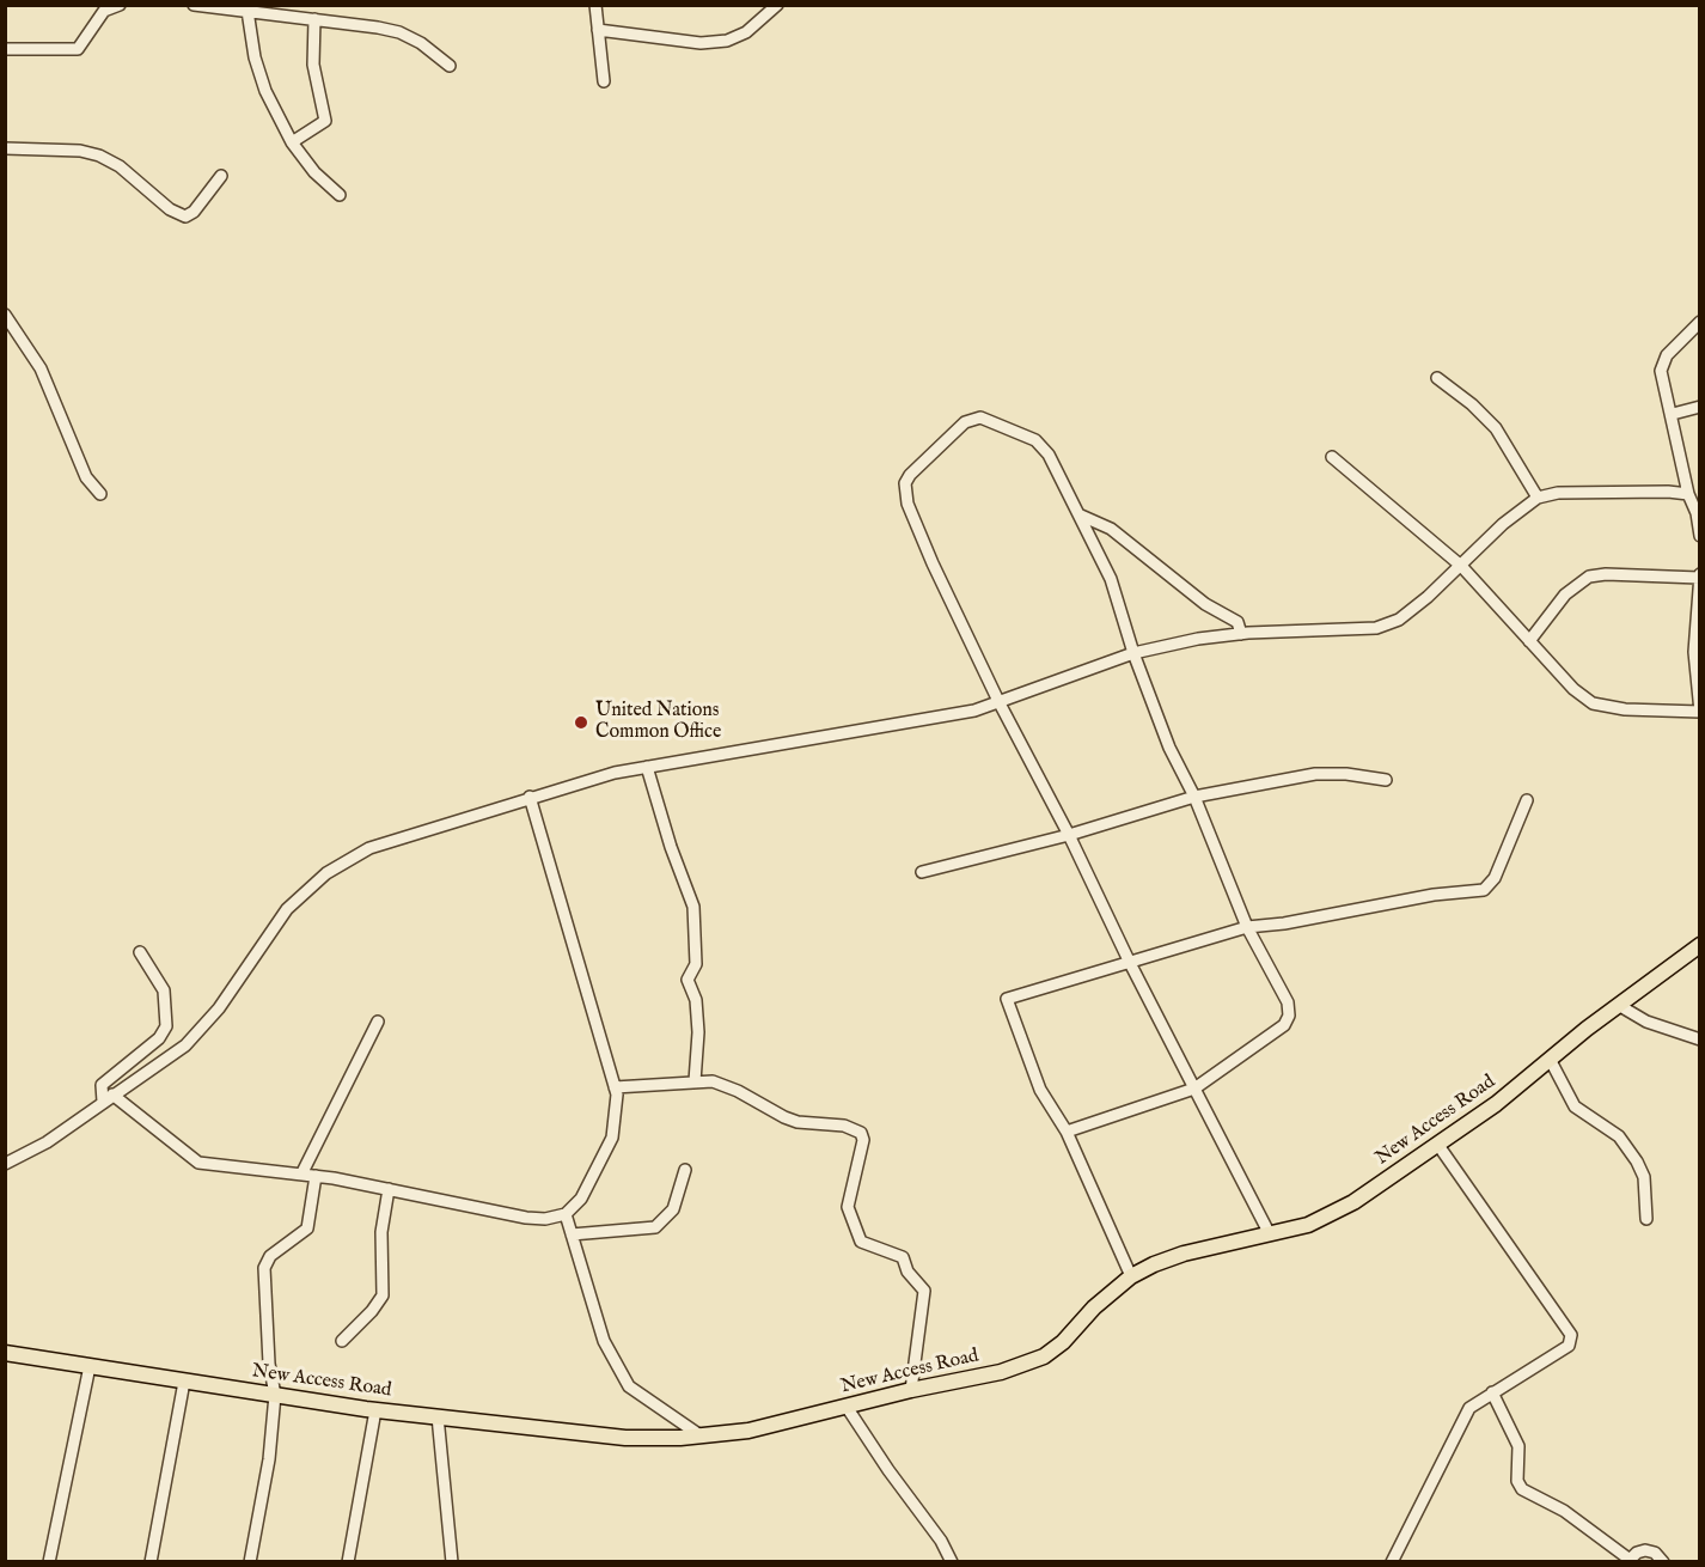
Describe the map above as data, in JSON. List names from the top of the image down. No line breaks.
{"streets":{"main road":["New Access Road"]},"places":["United Nations Common Office"]}
